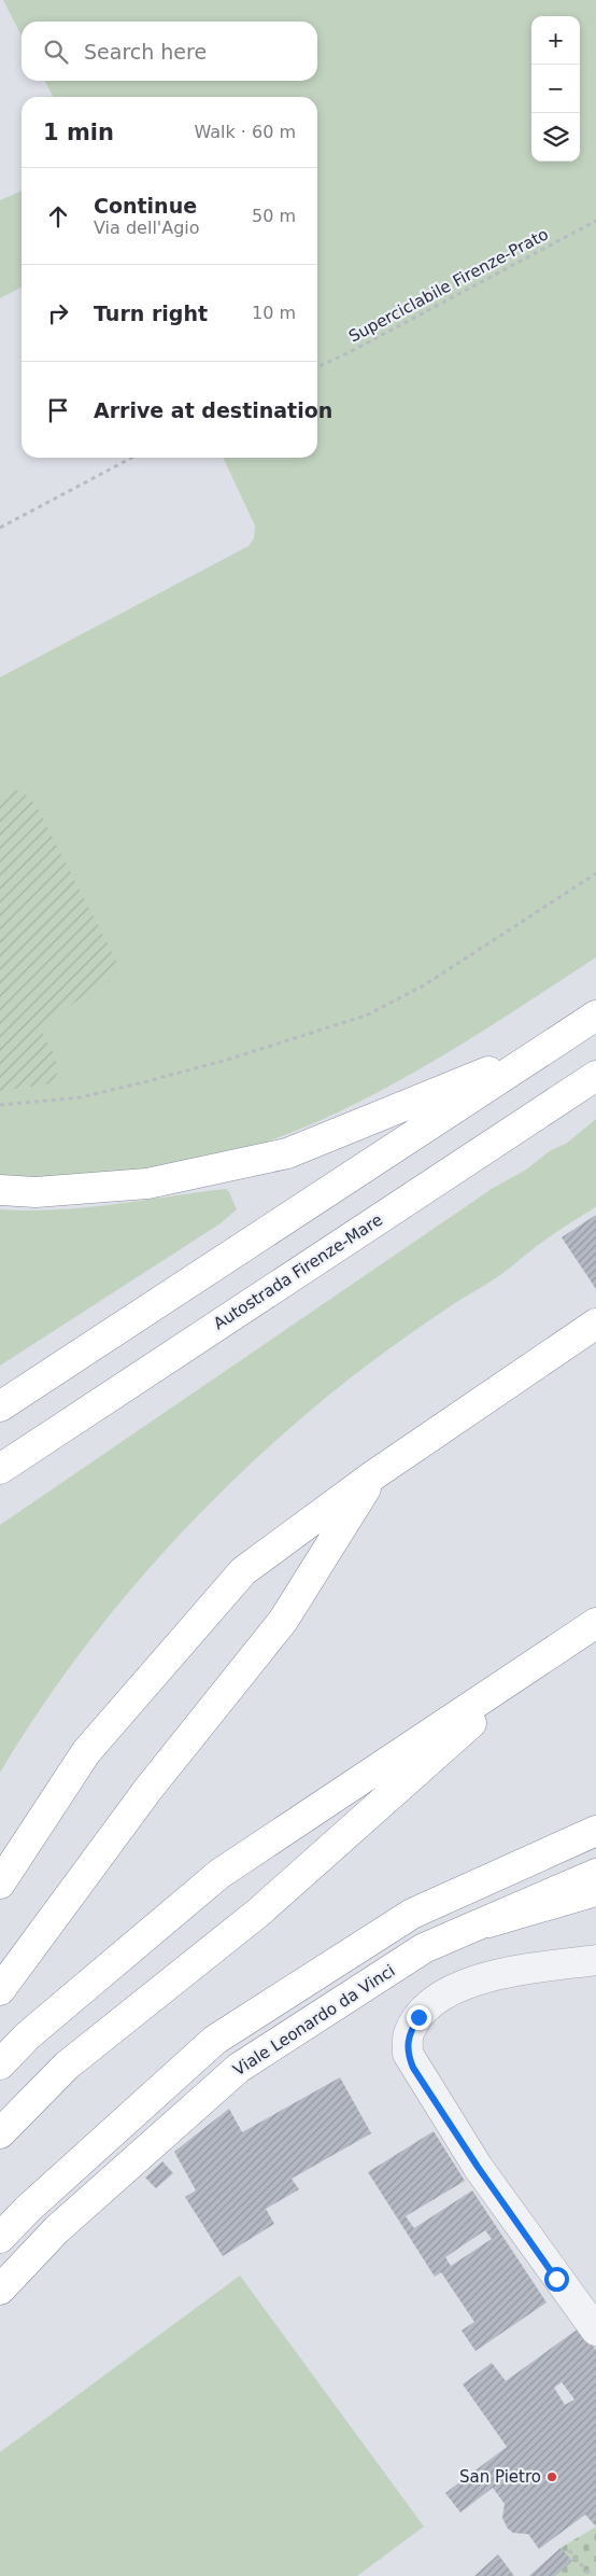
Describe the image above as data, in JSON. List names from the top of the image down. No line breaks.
{"streets":{"highway":["Autostrada Firenze-Mare","Viale Leonardo da Vinci"],"path":["Superciclabile Firenze-Prato"]},"places":["San Pietro"],"page":{"map_buttons":["+","−"],"search":"Search here","heading":["1 min","Walk · 60 m"],"list":[["Continue","Via dell'Agio","50 m"],["Turn right","10 m"],"Arrive at destination"]}}
